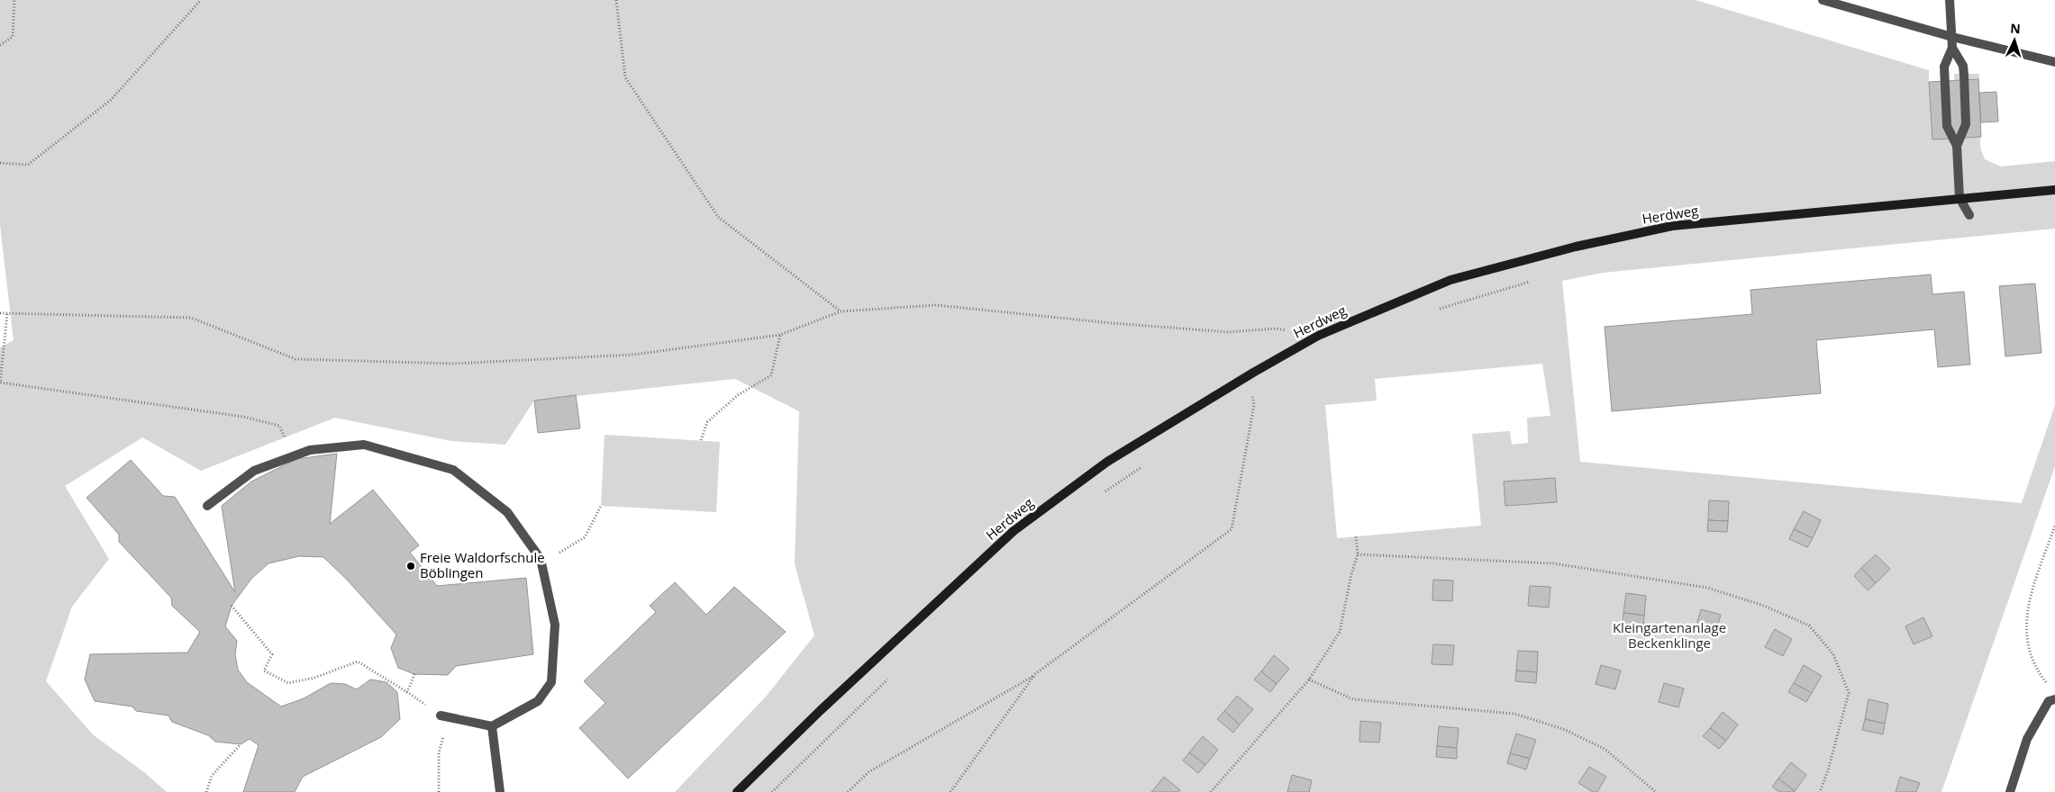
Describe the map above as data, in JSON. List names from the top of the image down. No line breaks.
{"streets":{"street":["Herdweg"]},"parks":["Kleingartenanlage Beckenklinge"],"places":["Freie Waldorfschule Böblingen"],"north":"top"}
